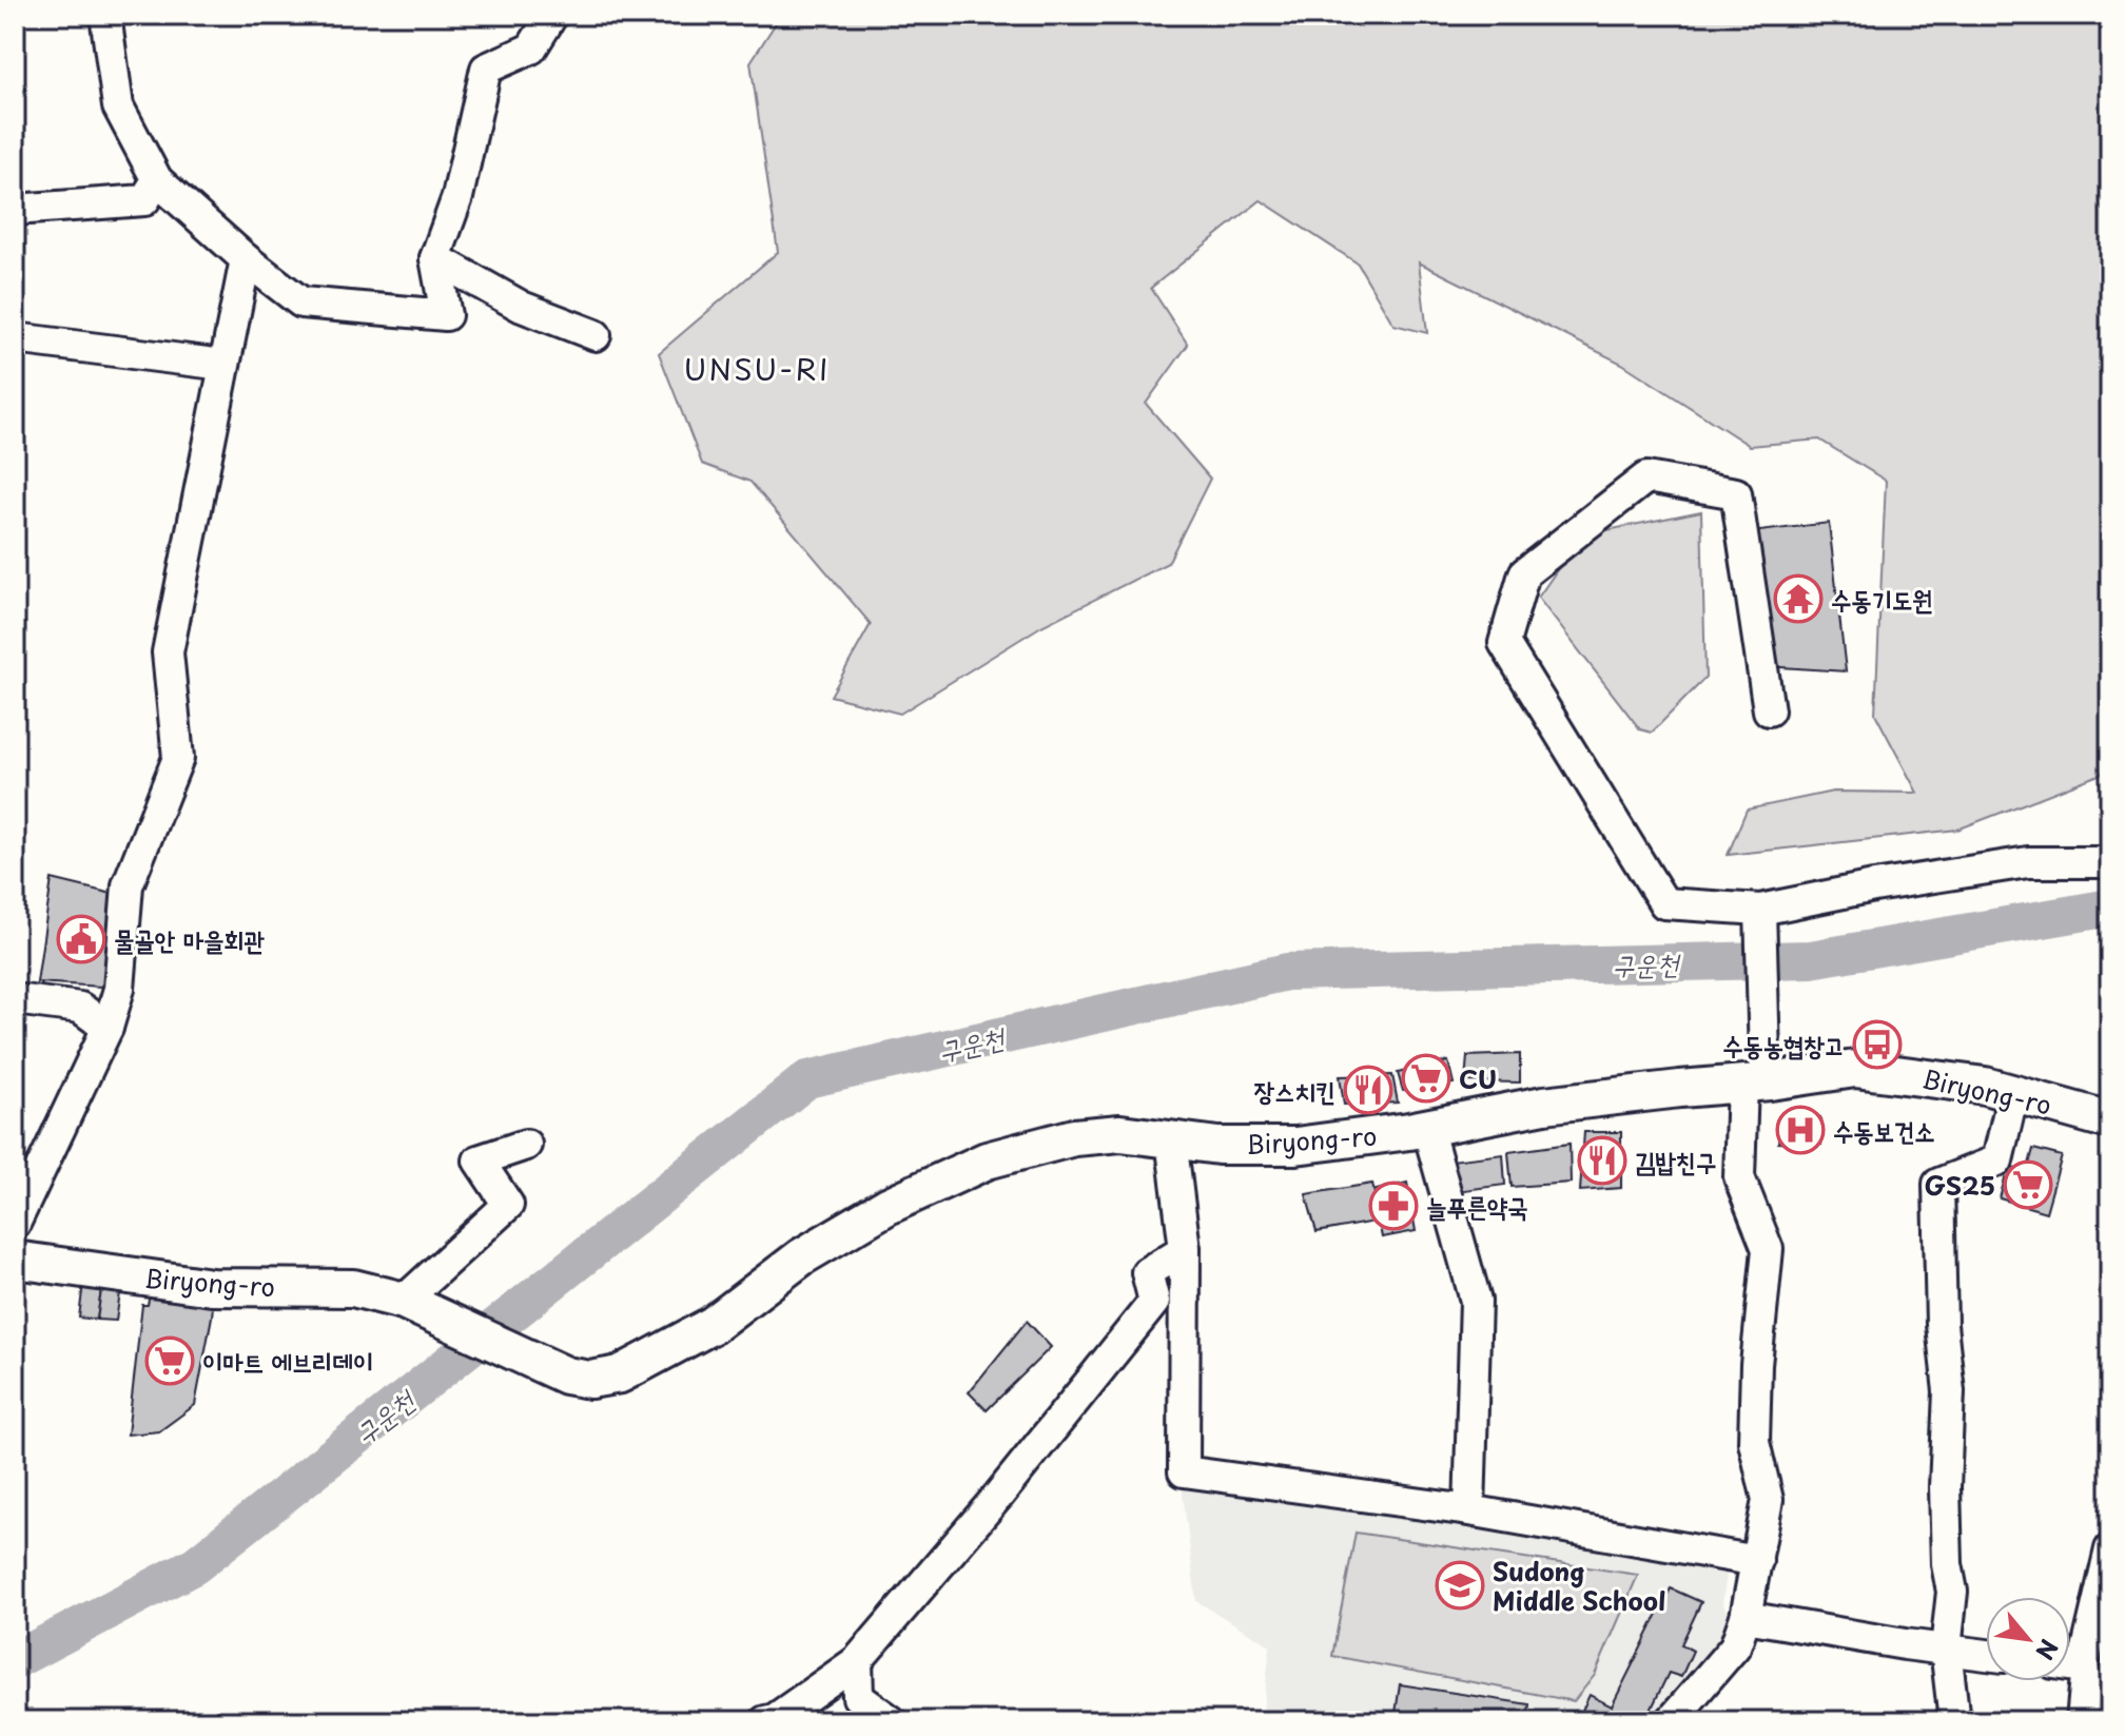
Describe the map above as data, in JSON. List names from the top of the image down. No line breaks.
{"streets":{"main road":["Biryong-ro"]},"districts":["UNSU-RI"],"water":["구운천"],"places":{"temple":["수동기도원"],"public building":["물골안 마을회관"],"bus stop":["수동농협창고"],"supermarket":["CU","GS25","이마트 에브리데이"],"restaurant":["장스치킨","김밥친구"],"hospital":["수동보건소"],"pharmacy":["늘푸른약국"],"school or university":["Sudong Middle School"]},"north":"bottom right"}
